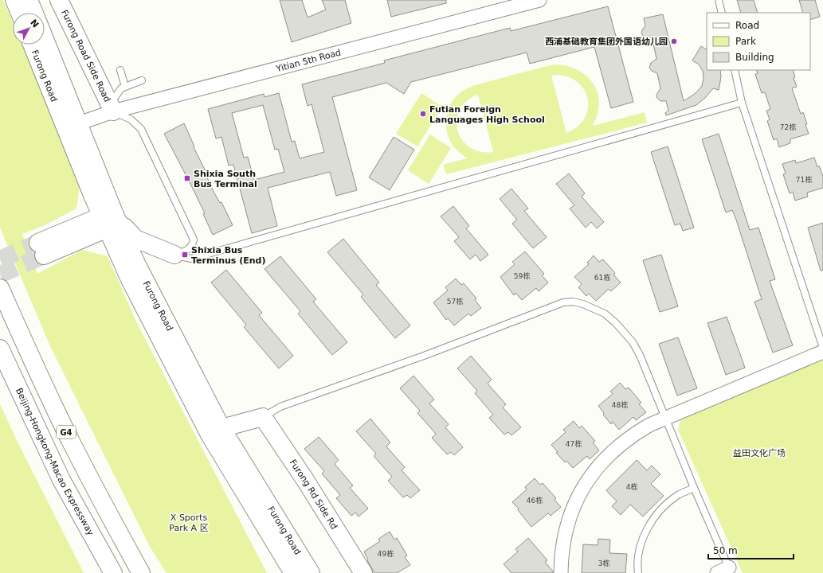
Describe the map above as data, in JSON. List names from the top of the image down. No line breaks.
{"streets":{"main road":["Furong Road Side Road","Furong Road","G4","Beijing-Hongkong-Macao Expressway","Furong Rd Side Rd"],"street":["Yitian 5th Road"]},"crossings":[["Furong Road Side Road","Yitian 5th Road"],["Yitian 5th Road","Furong Road"]],"parks":["益田文化广场","X Sports Park A 区"],"places":{"other":["西浦基础教育集团外国语幼儿园","Futian Foreign Languages High School"],"transit":["Shixia South Bus Terminal","Shixia Bus Terminus (End)"]},"house_numbers":["72栋","71栋","59栋","61栋","57栋","48栋","47栋","4栋","46栋","49栋","3栋"],"legend":["Road","Park","Building"],"scale_bar":"50 m","north":"top right"}
